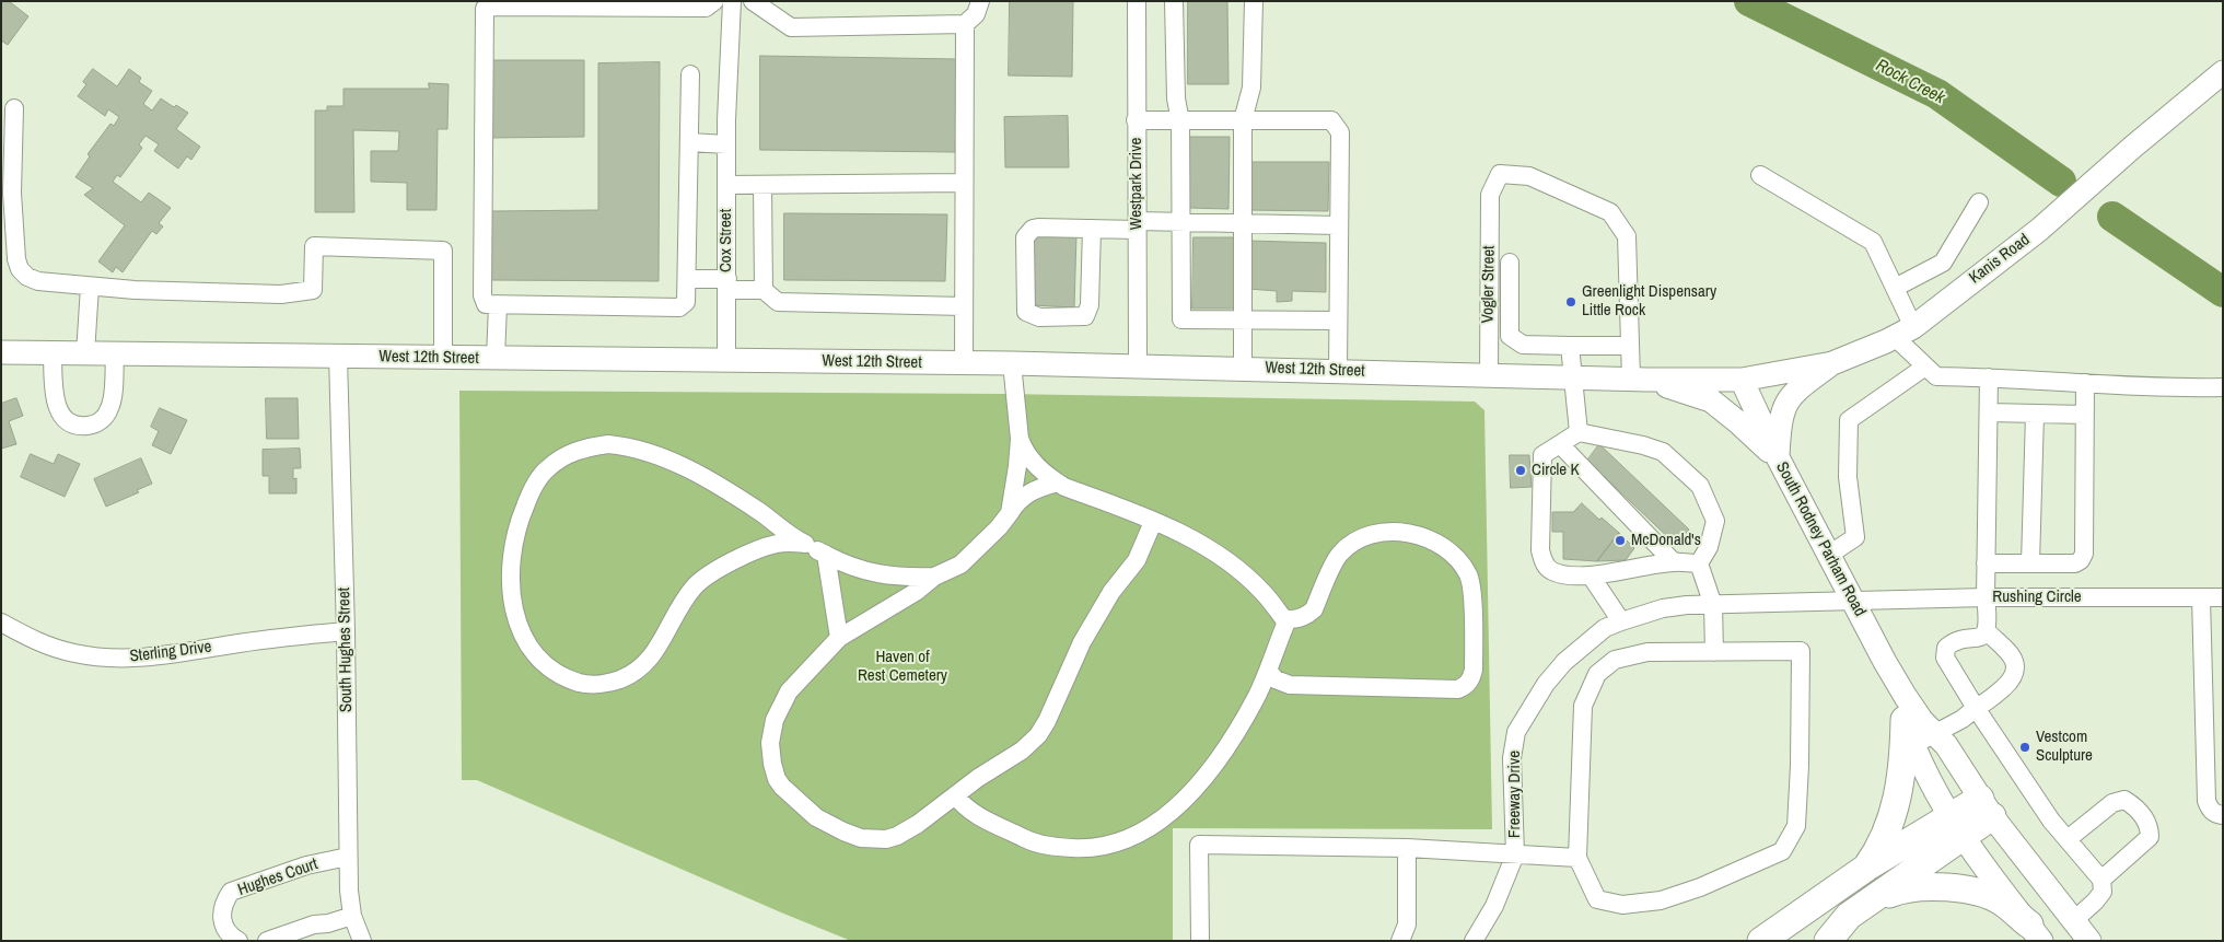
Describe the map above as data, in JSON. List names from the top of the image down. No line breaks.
{"streets":{"main road":["Kanis Road","West 12th Street","South Rodney Parham Road"],"street":["Westpark Drive","Cox Street","Vogler Street","Rushing Circle","South Hughes Street","Sterling Drive","Freeway Drive","Hughes Court"]},"crossings":[["Westpark Drive","West 12th Street"],["Cox Street","West 12th Street"],["Kanis Road","West 12th Street"],["Kanis Road","South Rodney Parham Road"],["Vogler Street","West 12th Street"],["West 12th Street","South Rodney Parham Road"],["West 12th Street","South Hughes Street"],["South Rodney Parham Road","Rushing Circle"],["South Rodney Parham Road","Freeway Drive"],["Rushing Circle","Freeway Drive"],["South Hughes Street","Sterling Drive"],["South Hughes Street","Hughes Court"]],"water":["Rock Creek"],"parks":["Haven of Rest Cemetery"],"places":["Greenlight Dispensary Little Rock","Circle K","McDonald's","Vestcom Sculpture"]}
